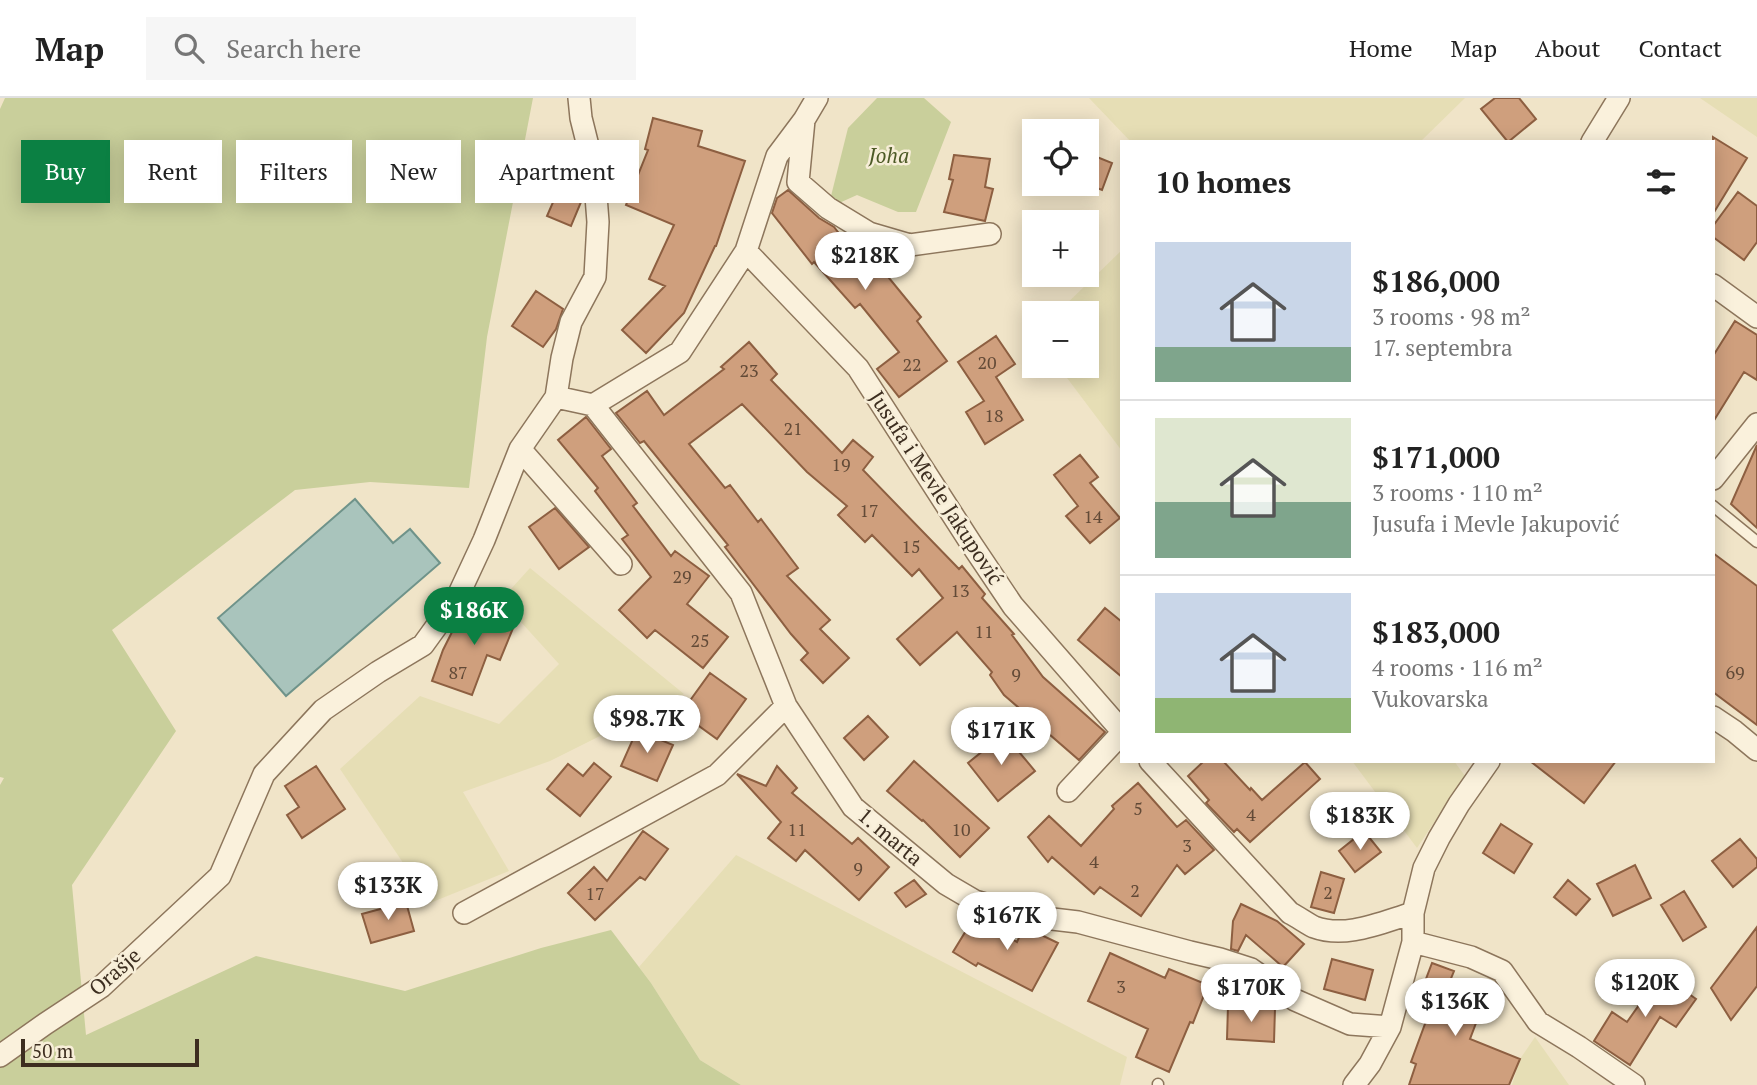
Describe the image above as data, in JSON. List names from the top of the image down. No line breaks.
{"streets":{"street":["Jusufa i Mevle Jakupović","1. marta","Orašje"]},"parks":["Joha"],"house_numbers":["20","22","23","18","21","19","17","14","15","29","13","11","25","87","69","9","5","4","11","10","3","4","9","2","2","17","3"],"scale_bar":"50 m","page":{"header":"Map","search":"Search here","nav":["Home","Map","About","Contact"],"map_buttons":["+","−"],"chip":["Buy","Rent","Filters","New","Apartment"],"heading":"10 homes","list":[{"name":"$186,000","note":"3 rooms · 98 m² · 17. septembra"},{"name":"$171,000","note":"3 rooms · 110 m² · Jusufa i Mevle Jakupović"},{"name":"$183,000","note":"4 rooms · 116 m² · Vukovarska"}],"price":["$218K","$186K","$98.7K","$171K","$183K","$133K","$167K","$120K","$170K","$136K"],"scale":"50 m"}}
